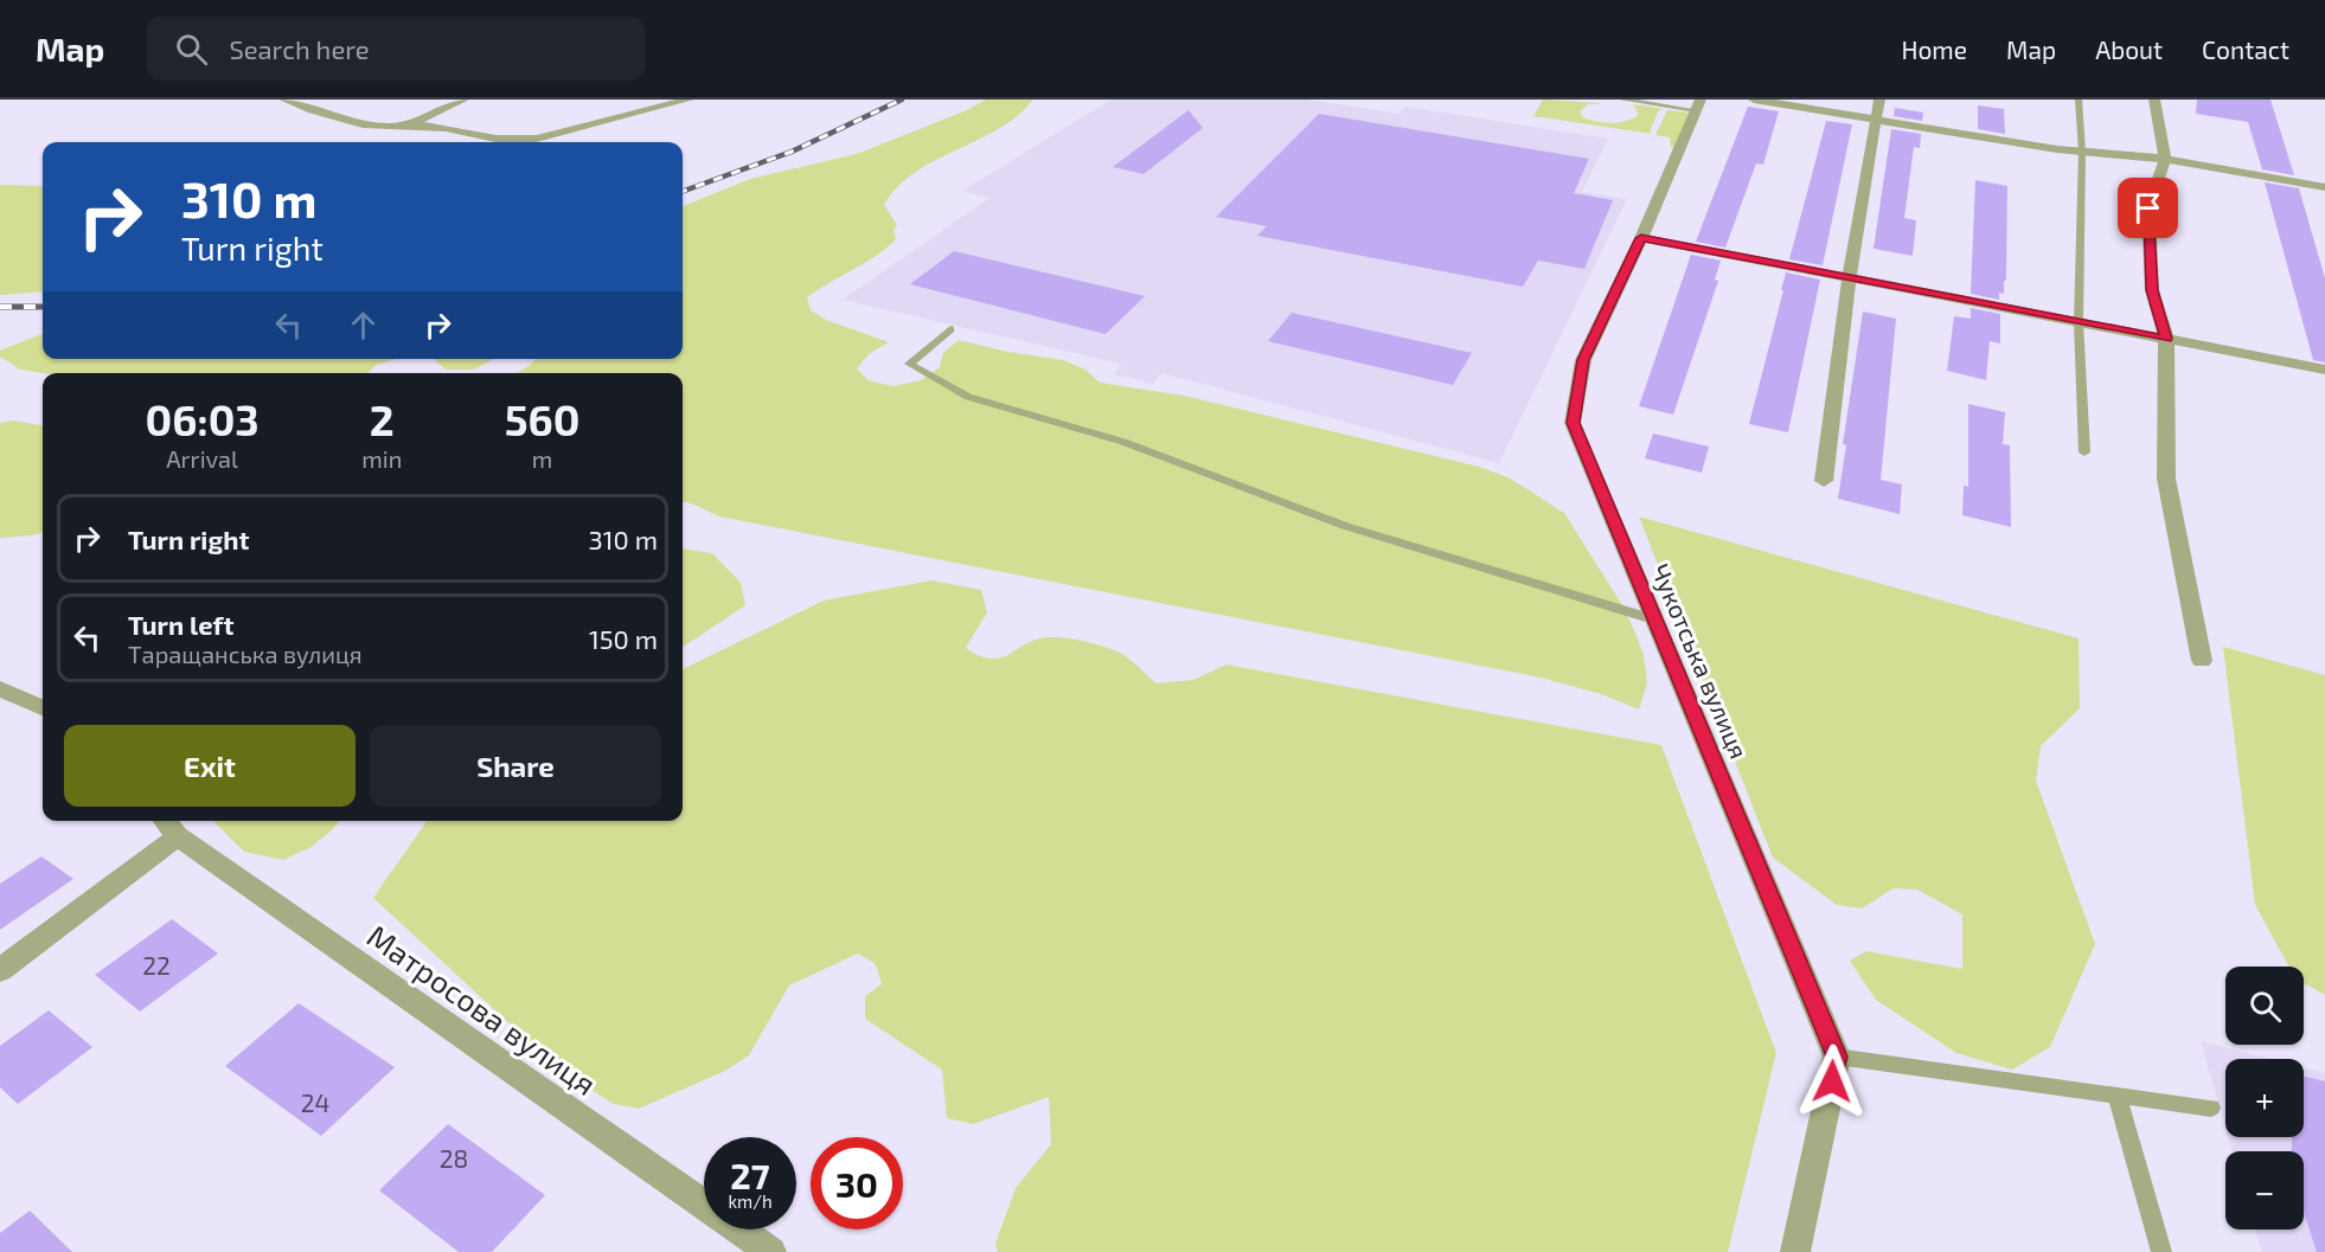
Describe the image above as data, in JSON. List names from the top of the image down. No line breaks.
{"streets":{"street":["Чукотська вулиця","Матросова вулиця"]},"house_numbers":["22","24","28"],"page":{"header":"Map","search":"Search here","nav":["Home","Map","About","Contact"],"turn":["310 m","Turn right"],"eta":["06:03","Arrival","2","min","560","m"],"list":[{"name":"Turn right","value":"310 m"},{"name":"Turn left","note":"Таращанська вулиця","value":"150 m"}],"buttons":["Exit","Share"],"map_buttons":["+","−"],"speed":"27 km/h","limit":"30"}}
